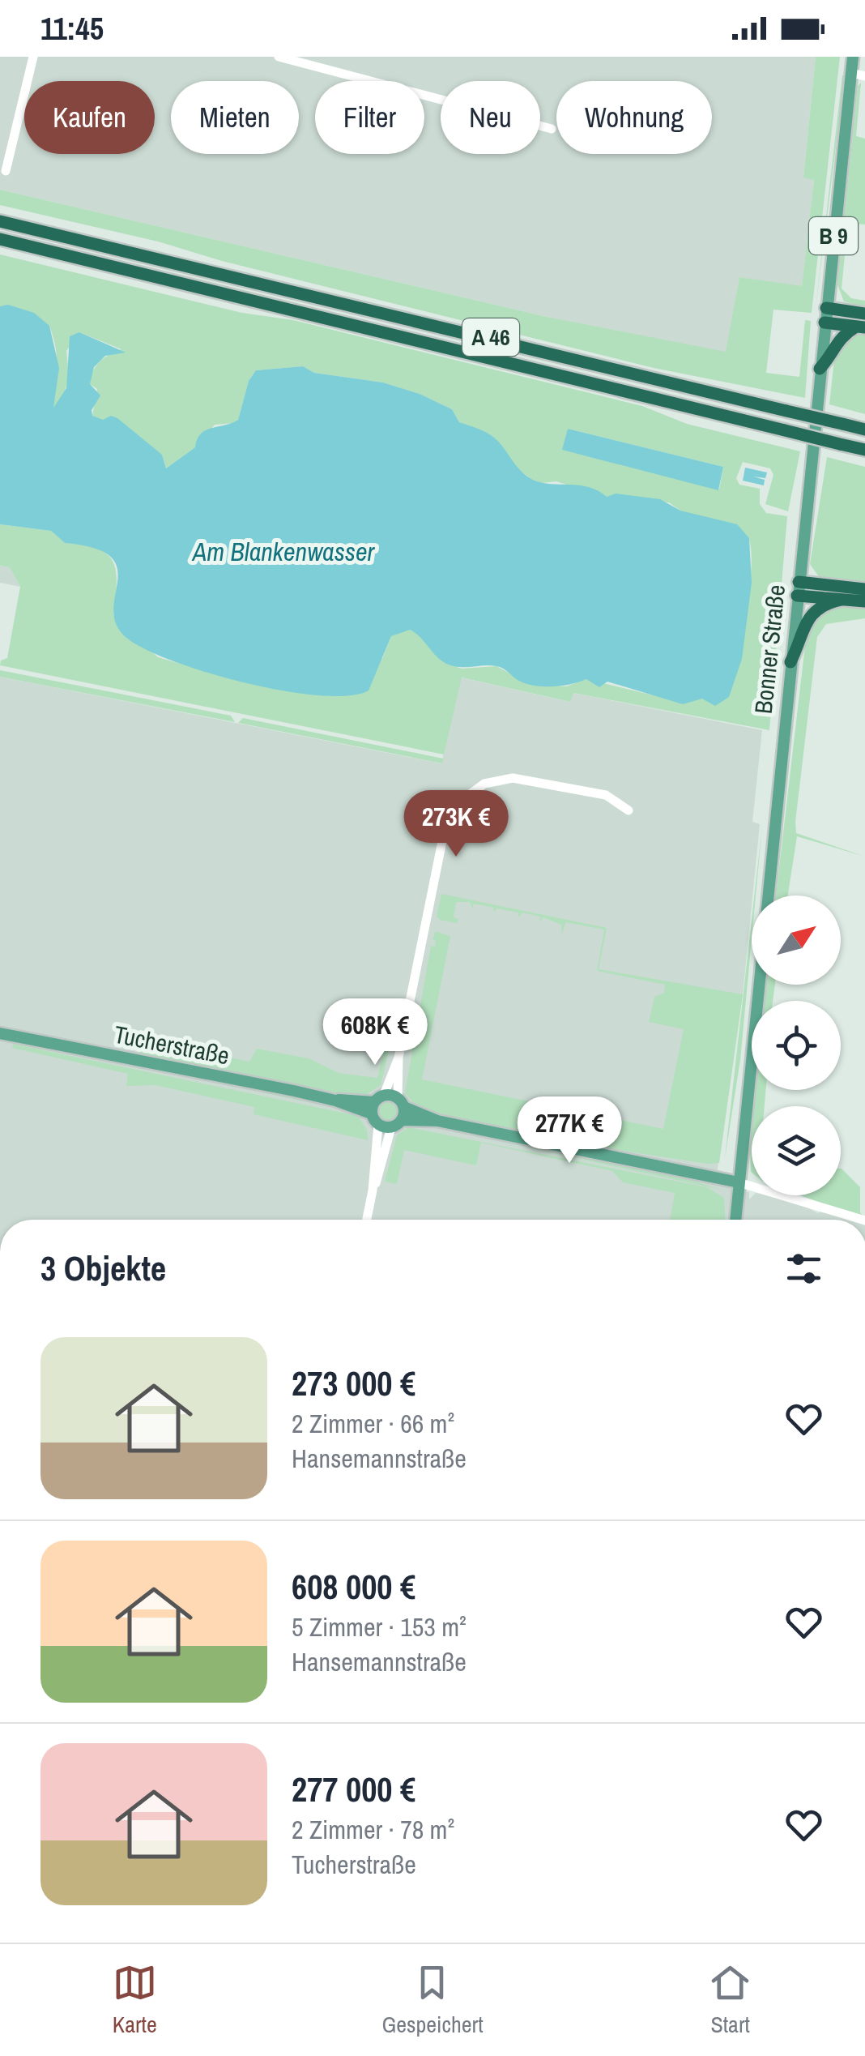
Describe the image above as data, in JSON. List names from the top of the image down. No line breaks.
{"streets":{"highway":["A 46"],"main road":["B 9","Bonner Straße","Tucherstraße"]},"water":["Am Blankenwasser"],"north":"top right","page":{"status":"11:45","chip":["Kaufen","Mieten","Filter","Neu","Wohnung"],"price":["273K €","608K €","277K €"],"heading":"3 Objekte","list":[{"name":"273 000 €","note":"2 Zimmer · 66 m² · Hansemannstraße"},{"name":"608 000 €","note":"5 Zimmer · 153 m² · Hansemannstraße"},{"name":"277 000 €","note":"2 Zimmer · 78 m² · Tucherstraße"}],"tabs":["Karte","Gespeichert","Start"]}}
